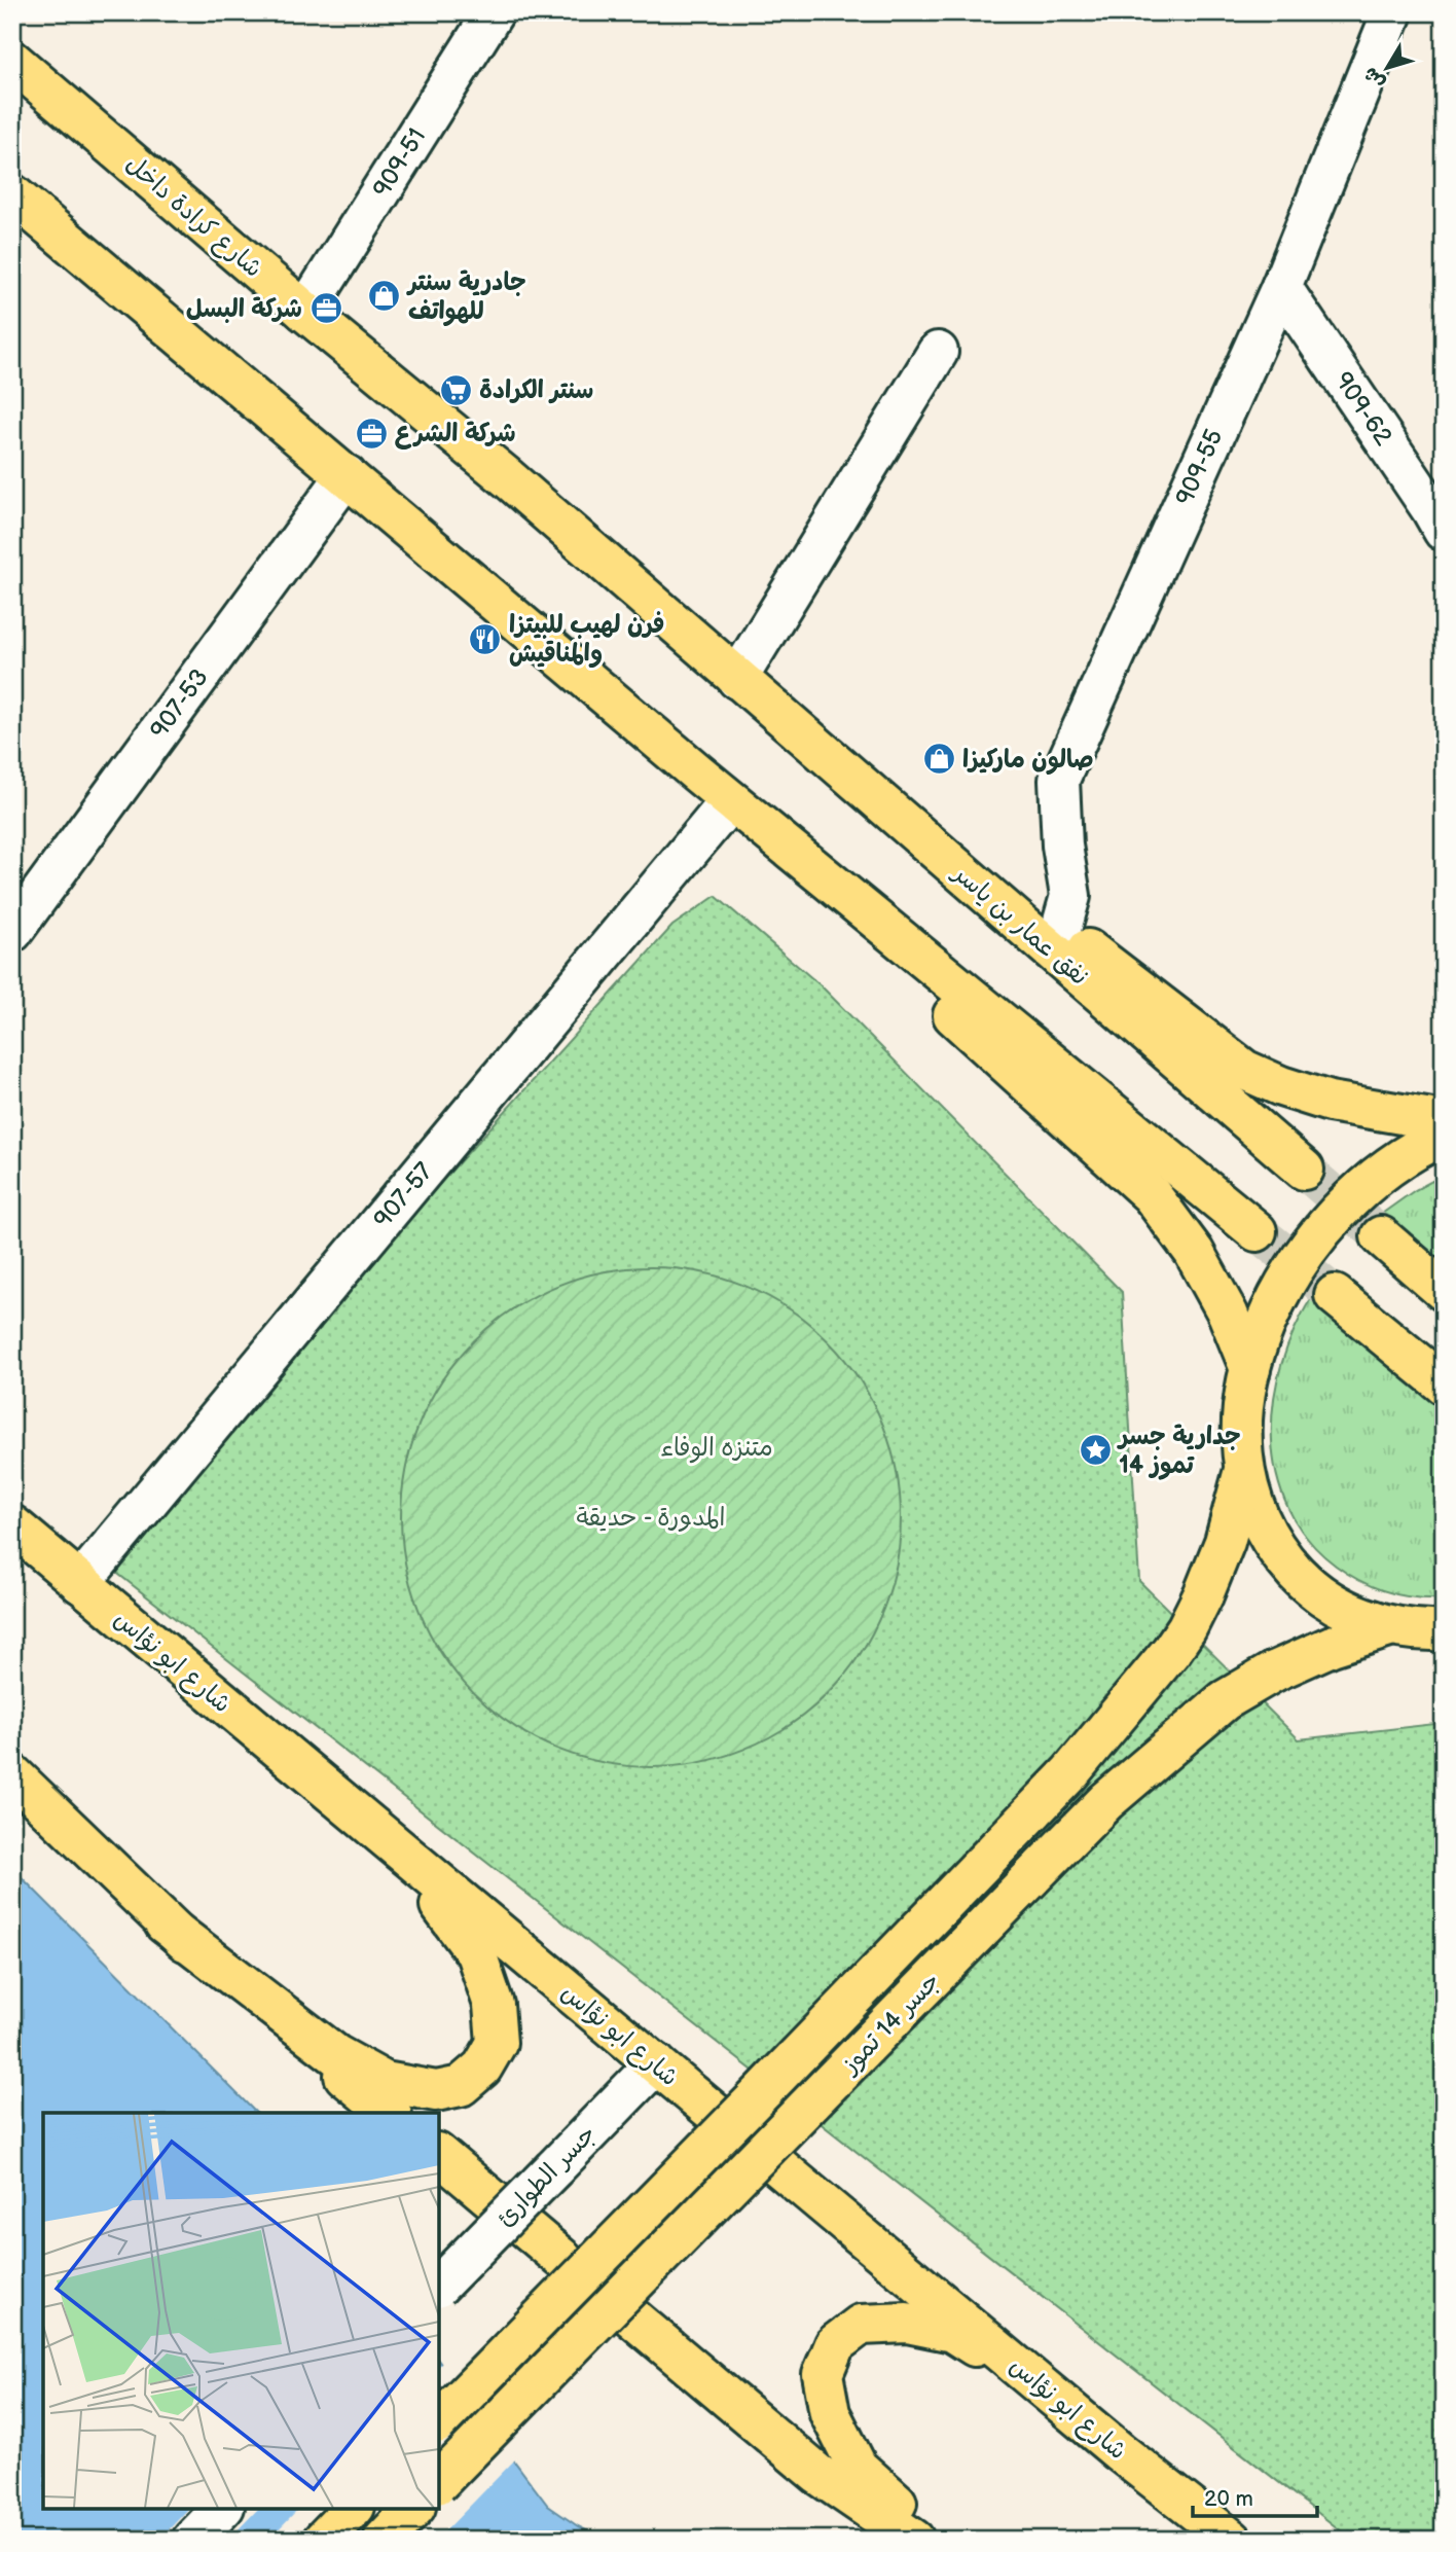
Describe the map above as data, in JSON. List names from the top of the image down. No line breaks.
{"streets":{"main road":["شارع كرادة داخل","نفق عمار بن ياسر","شارع ابو نؤاس","جسر 14 تموز"],"street":["909-51","909-62","909-55","907-53","907-57","جسر الطوارئ"]},"crossings":[["909-51","شارع كرادة داخل"],["شارع كرادة داخل","نفق عمار بن ياسر"],["909-62","909-55"],["907-57","شارع ابو نؤاس"],["شارع ابو نؤاس","جسر الطوارئ"]],"parks":["متنزه الوفاء","المدورة - حديقة"],"places":{"shop":["جادرية سنتر للهواتف","صالون ماركيزا"],"office":["شركة البسل","شركة الشرع"],"supermarket":["سنتر الكرادة"],"restaurant":["فرن لهيب للبيتزا والمناقيش"],"place":["جدارية جسر 14 تموز"]},"scale_bar":"20 m","north":"bottom left"}
